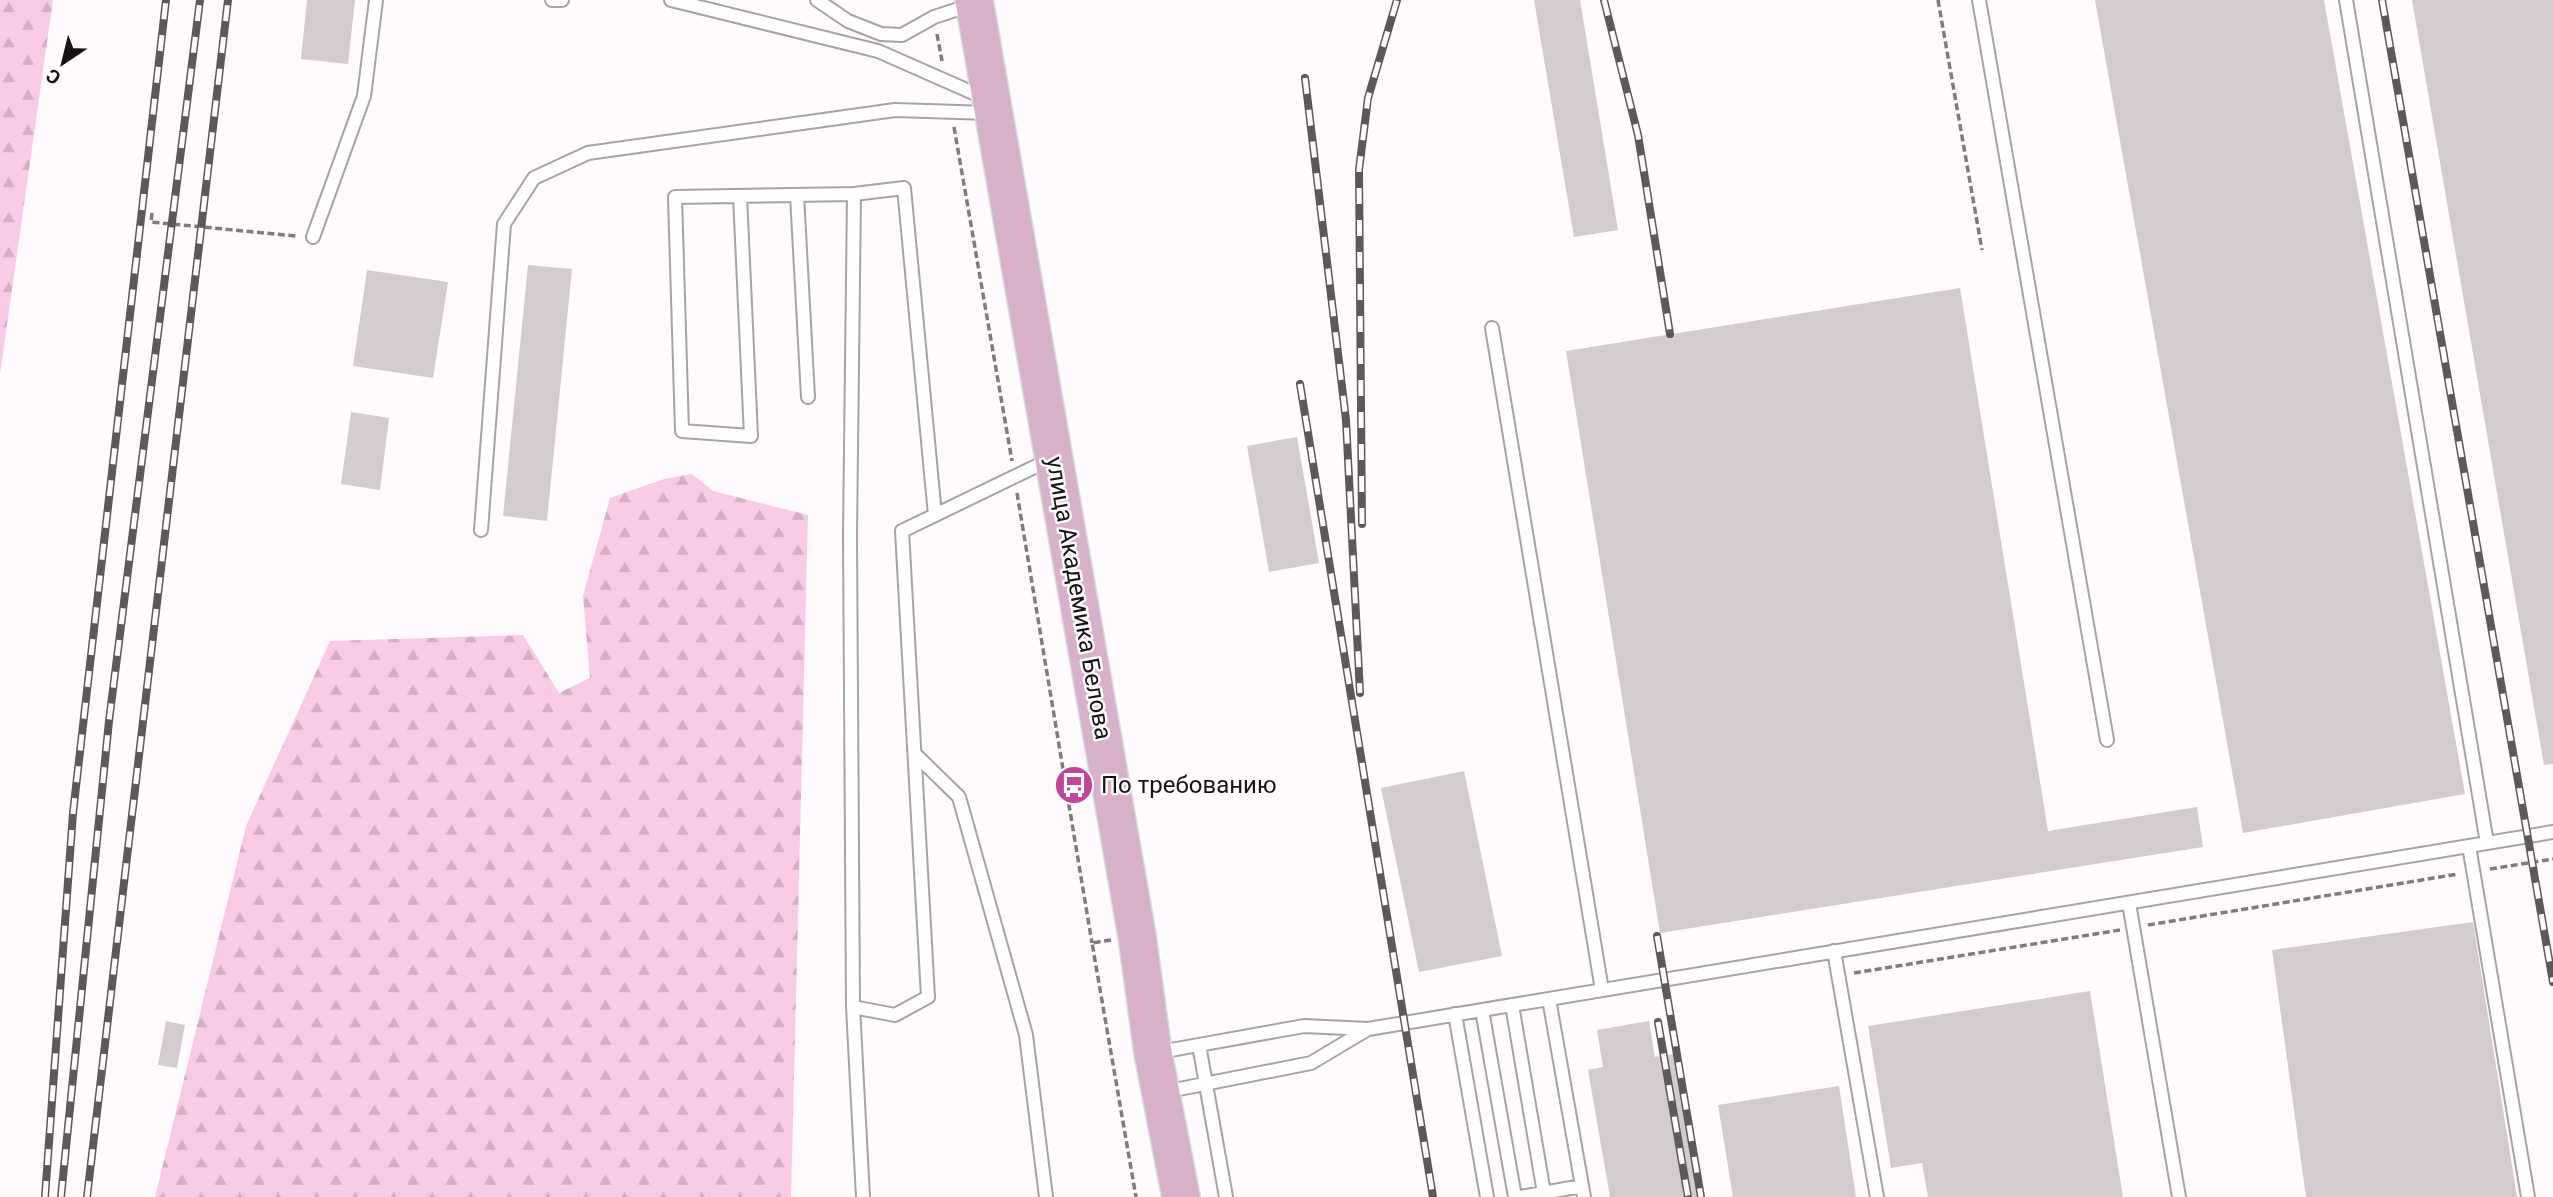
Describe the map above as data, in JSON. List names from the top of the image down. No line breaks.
{"streets":{"main road":["улица Академика Белова"]},"places":{"bus stop":["По требованию"]},"north":"bottom left"}
